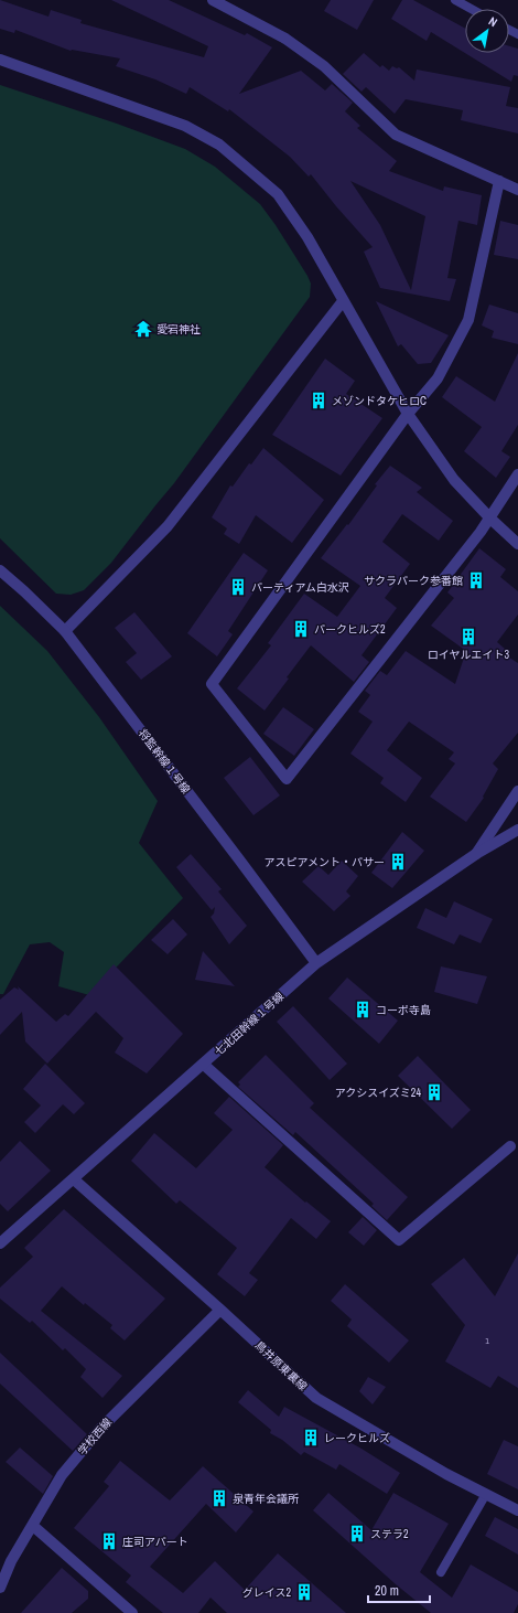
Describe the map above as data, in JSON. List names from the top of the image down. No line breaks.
{"streets":{"street":["将監幹線１号線","七北田幹線１号線","鳥井原東裏線","学校西線"]},"crossings":[["将監幹線１号線","七北田幹線１号線"],["七北田幹線１号線","鳥井原東裏線"],["鳥井原東裏線","学校西線"]],"places":{"temple":["愛宕神社"],"building":["メゾンドタケヒロC","サクラパーク参番館","パーティアム白水沢","パークヒルズ2","ロイヤルエイト3","アスピアメント・パサー","コーポ寺島","アクシスイズミ24","レークヒルズ","泉青年会議所","ステラ2","庄司アパート","グレイス2"]},"house_numbers":["1"],"scale_bar":"20 m","north":"top right"}
